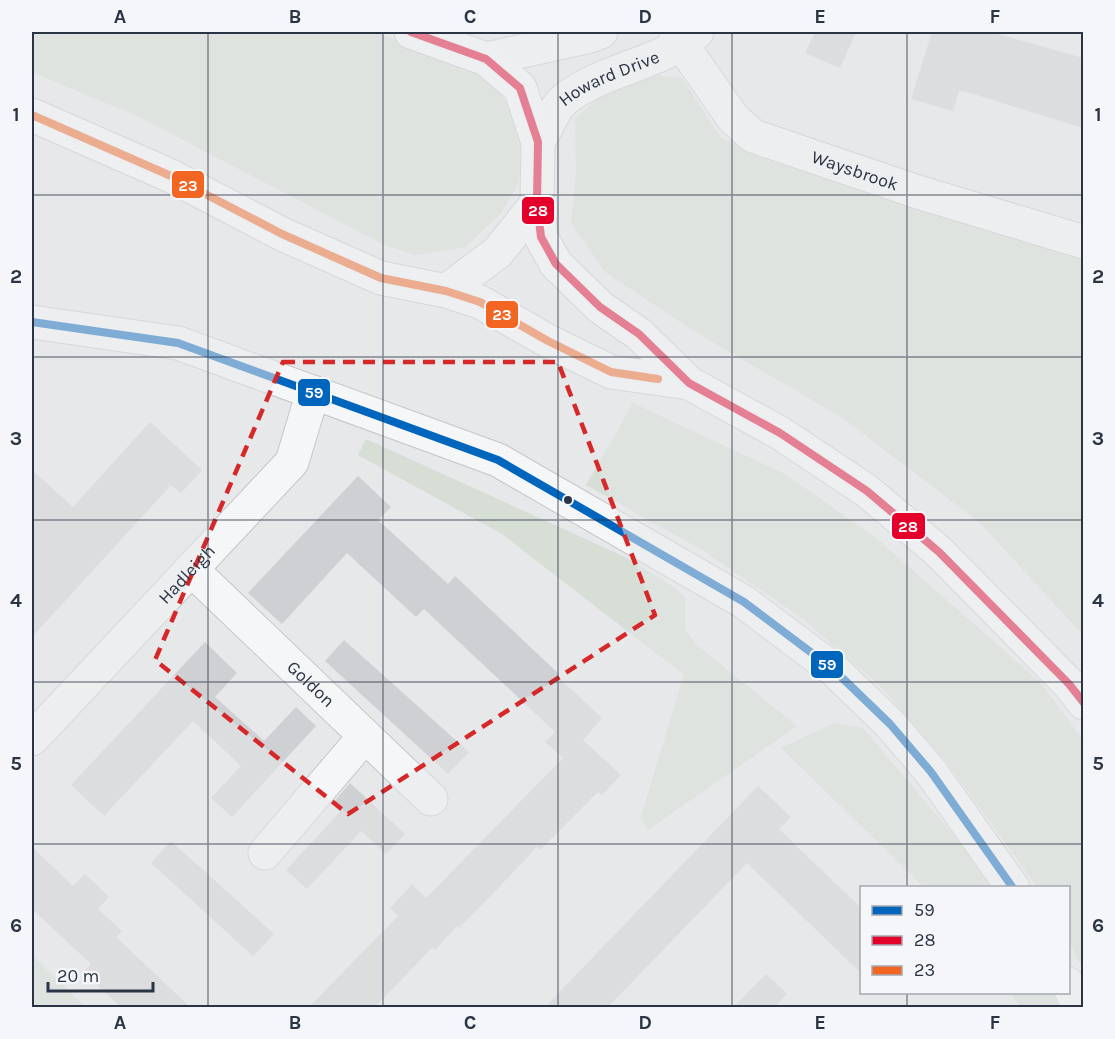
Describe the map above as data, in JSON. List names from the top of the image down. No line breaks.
{"streets":{"street":["Howard Drive","Waysbrook","Hadleigh","Goldon"]},"crossings":[["Howard Drive","Waysbrook"],["Hadleigh","Goldon"]],"lines":["transit line 28","transit line 23","transit line 59"],"legend":["59","28","23"],"scale_bar":"20 m","grid":{"columns":["A","B","C","D","E","F"],"rows":["1","2","3","4","5","6"]}}
